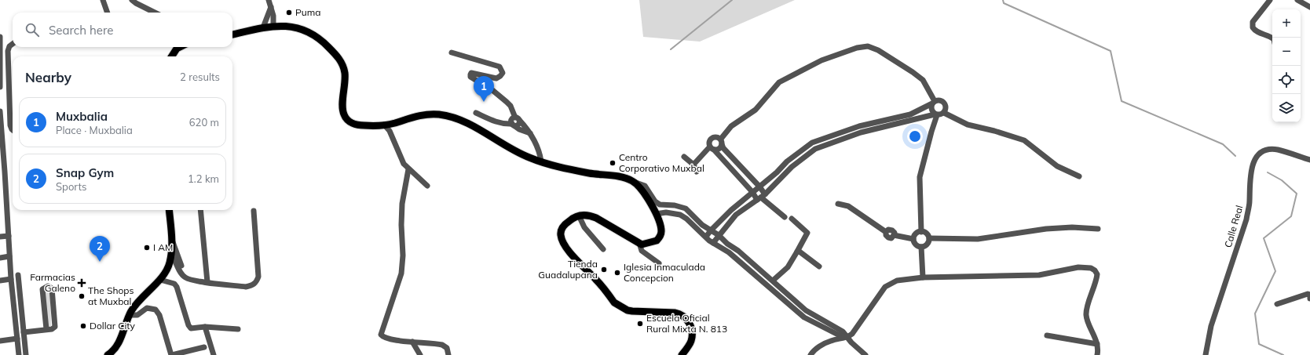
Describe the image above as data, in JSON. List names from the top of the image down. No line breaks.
{"streets":{"street":["Calle Real"]},"places":{"other":["Puma","Centro Corporativo Muxbal","I AM","Tienda Guadalupana","Iglesia Inmaculada Concepcion","The Shops at Muxbal","Escuela Oficial Rural Mixta N. 813","Dollar City"],"health":["Farmacias Galeno"]},"page":{"map_buttons":["+","−"],"search":"Search here","heading":["Nearby","2 results"],"pins":["1","2"],"list":[{"mark":"1","name":"Muxbalia","note":"Place · Muxbalia","value":"620 m"},{"mark":"2","name":"Snap Gym","note":"Sports","value":"1.2 km"}]}}
